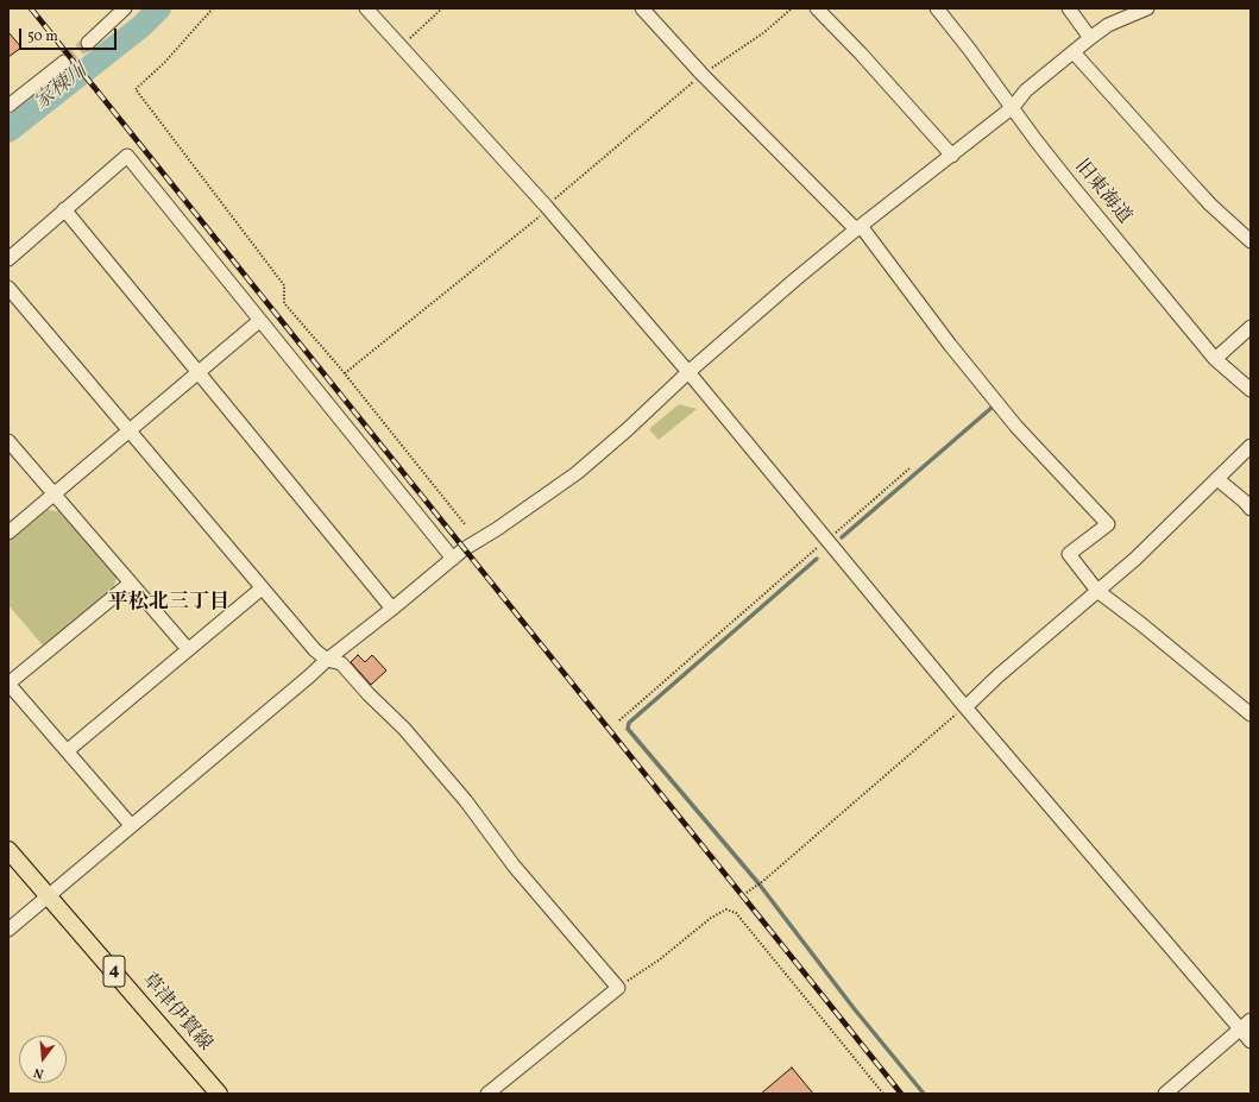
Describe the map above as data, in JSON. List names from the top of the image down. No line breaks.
{"streets":{"main road":["4","草津伊賀線"],"street":["旧東海道"]},"districts":["平松北三丁目"],"water":["家棟川"],"scale_bar":"50 m","north":"bottom"}
